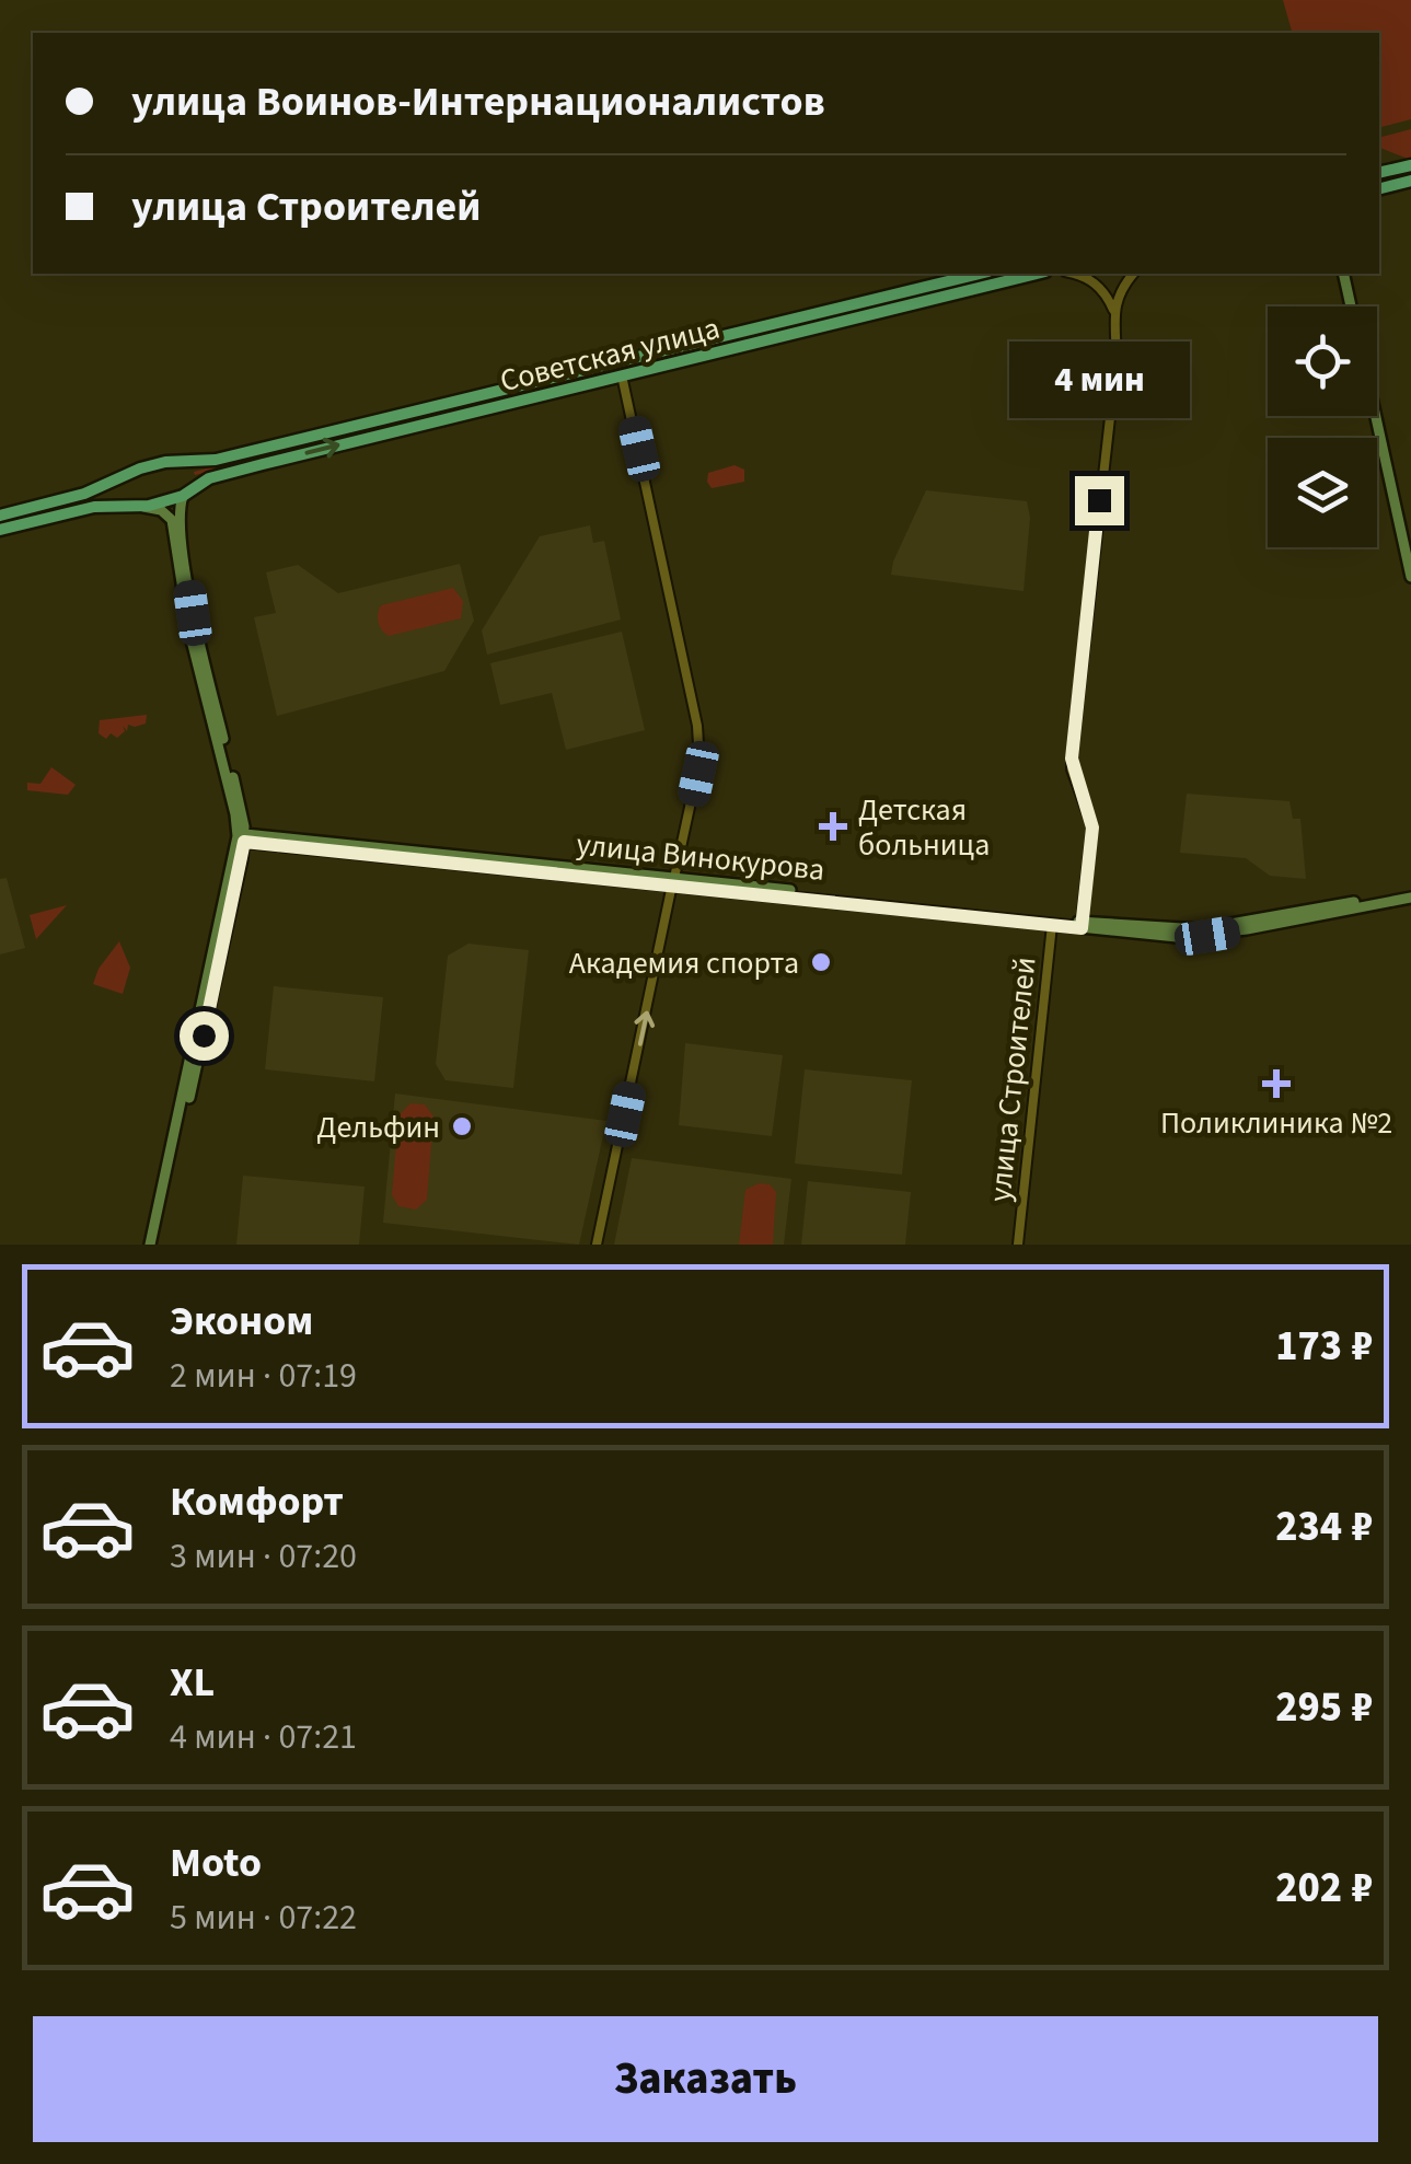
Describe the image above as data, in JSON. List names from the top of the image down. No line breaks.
{"streets":{"main road":["Советская улица","улица Винокурова"],"street":["улица Строителей"]},"crossings":[["улица Винокурова","улица Строителей"]],"places":{"health":["Детская больница","Поликлиника №2"],"other":["Академия спорта","Дельфин"]},"page":{"banner":["улица Воинов-Интернационалистов","улица Строителей"],"bubble":"4 мин","list":[{"name":"Эконом","note":"2 мин · 07:19","value":"173 ₽"},{"name":"Комфорт","note":"3 мин · 07:20","value":"234 ₽"},{"name":"XL","note":"4 мин · 07:21","value":"295 ₽"},{"name":"Moto","note":"5 мин · 07:22","value":"202 ₽"}],"buttons":"Заказать"}}
